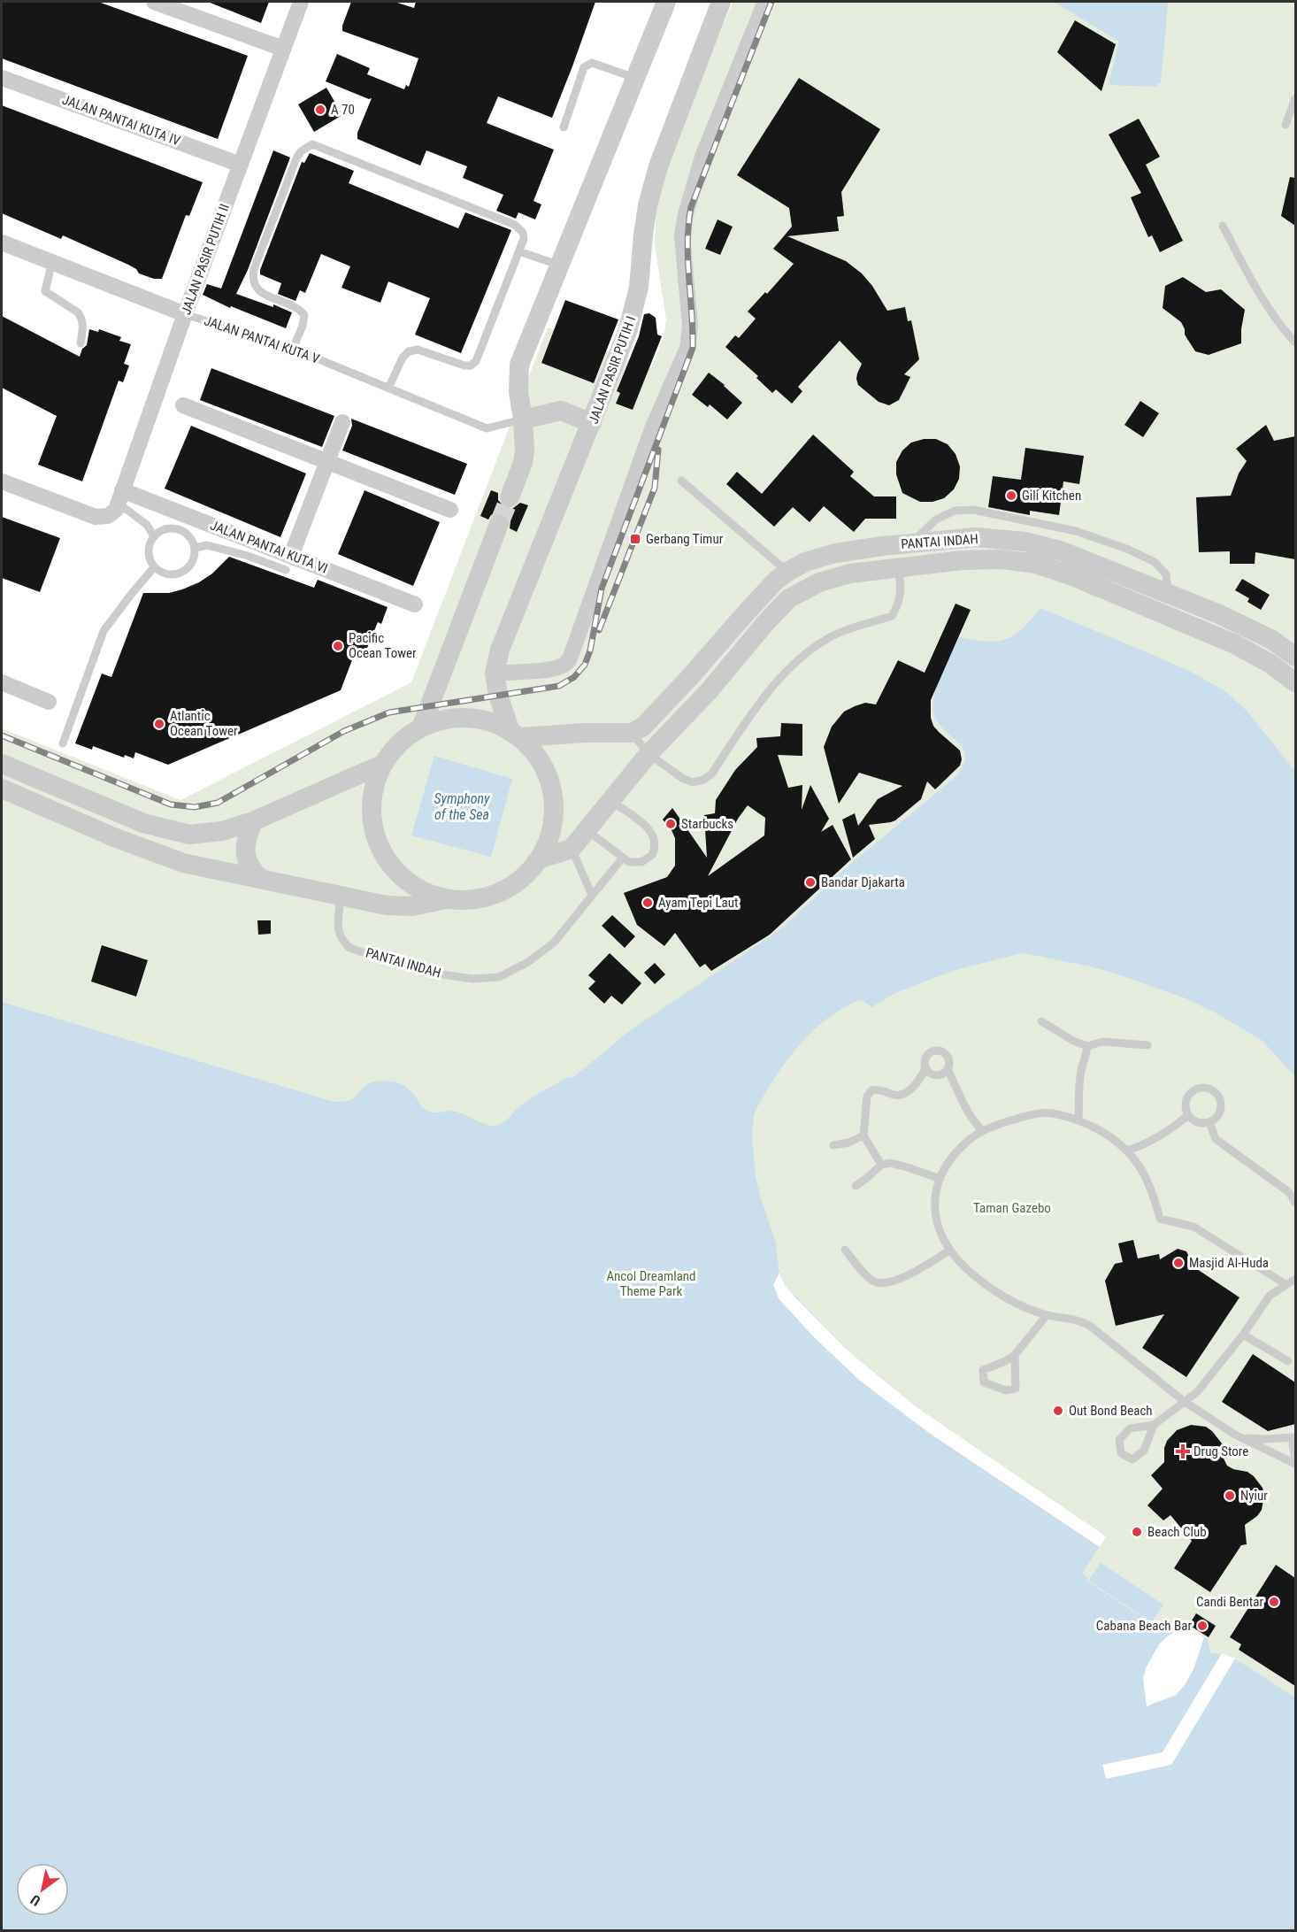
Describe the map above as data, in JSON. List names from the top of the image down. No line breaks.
{"streets":{"street":["JALAN PANTAI KUTA IV","JALAN PASIR PUTIH II","JALAN PANTAI KUTA V","JALAN PASIR PUTIH I","PANTAI INDAH","JALAN PANTAI KUTA VI"]},"crossings":[["JALAN PANTAI KUTA IV","JALAN PASIR PUTIH II"],["JALAN PASIR PUTIH II","JALAN PANTAI KUTA V"],["JALAN PASIR PUTIH II","JALAN PANTAI KUTA VI"]],"water":["Symphony of the Sea"],"parks":["Taman Gazebo","Ancol Dreamland Theme Park"],"places":{"other":["A 70","Gili Kitchen","Pacific Ocean Tower","Atlantic Ocean Tower","Starbucks","Bandar Djakarta","Ayam Tepi Laut","Masjid Al-Huda","Out Bond Beach","Nyiur","Beach Club","Candi Bentar","Cabana Beach Bar"],"transit":["Gerbang Timur"],"health":["Drug Store"]},"north":"bottom left"}
